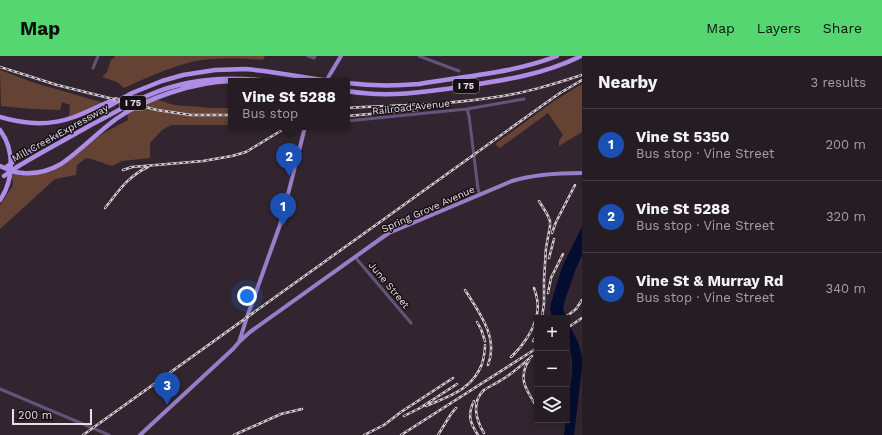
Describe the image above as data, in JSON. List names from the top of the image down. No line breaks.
{"streets":{"highway":["I 75","Mill Creek Expressway"],"main road":["Spring Grove Avenue"],"street":["Railroad Avenue","June Street"]},"crossings":[["Spring Grove Avenue","June Street"]],"scale_bar":"200 m","page":{"header":"Map","nav":["Map","Layers","Share"],"heading":["Nearby","3 results"],"popup":["Vine St 5288","Bus stop"],"list":[{"mark":"1","name":"Vine St 5350","note":"Bus stop · Vine Street","value":"200 m"},{"mark":"2","name":"Vine St 5288","note":"Bus stop · Vine Street","value":"320 m"},{"mark":"3","name":"Vine St & Murray Rd","note":"Bus stop · Vine Street","value":"340 m"}],"pins":["2","1","3"],"map_buttons":["+","−"],"scale":"200 m"}}
